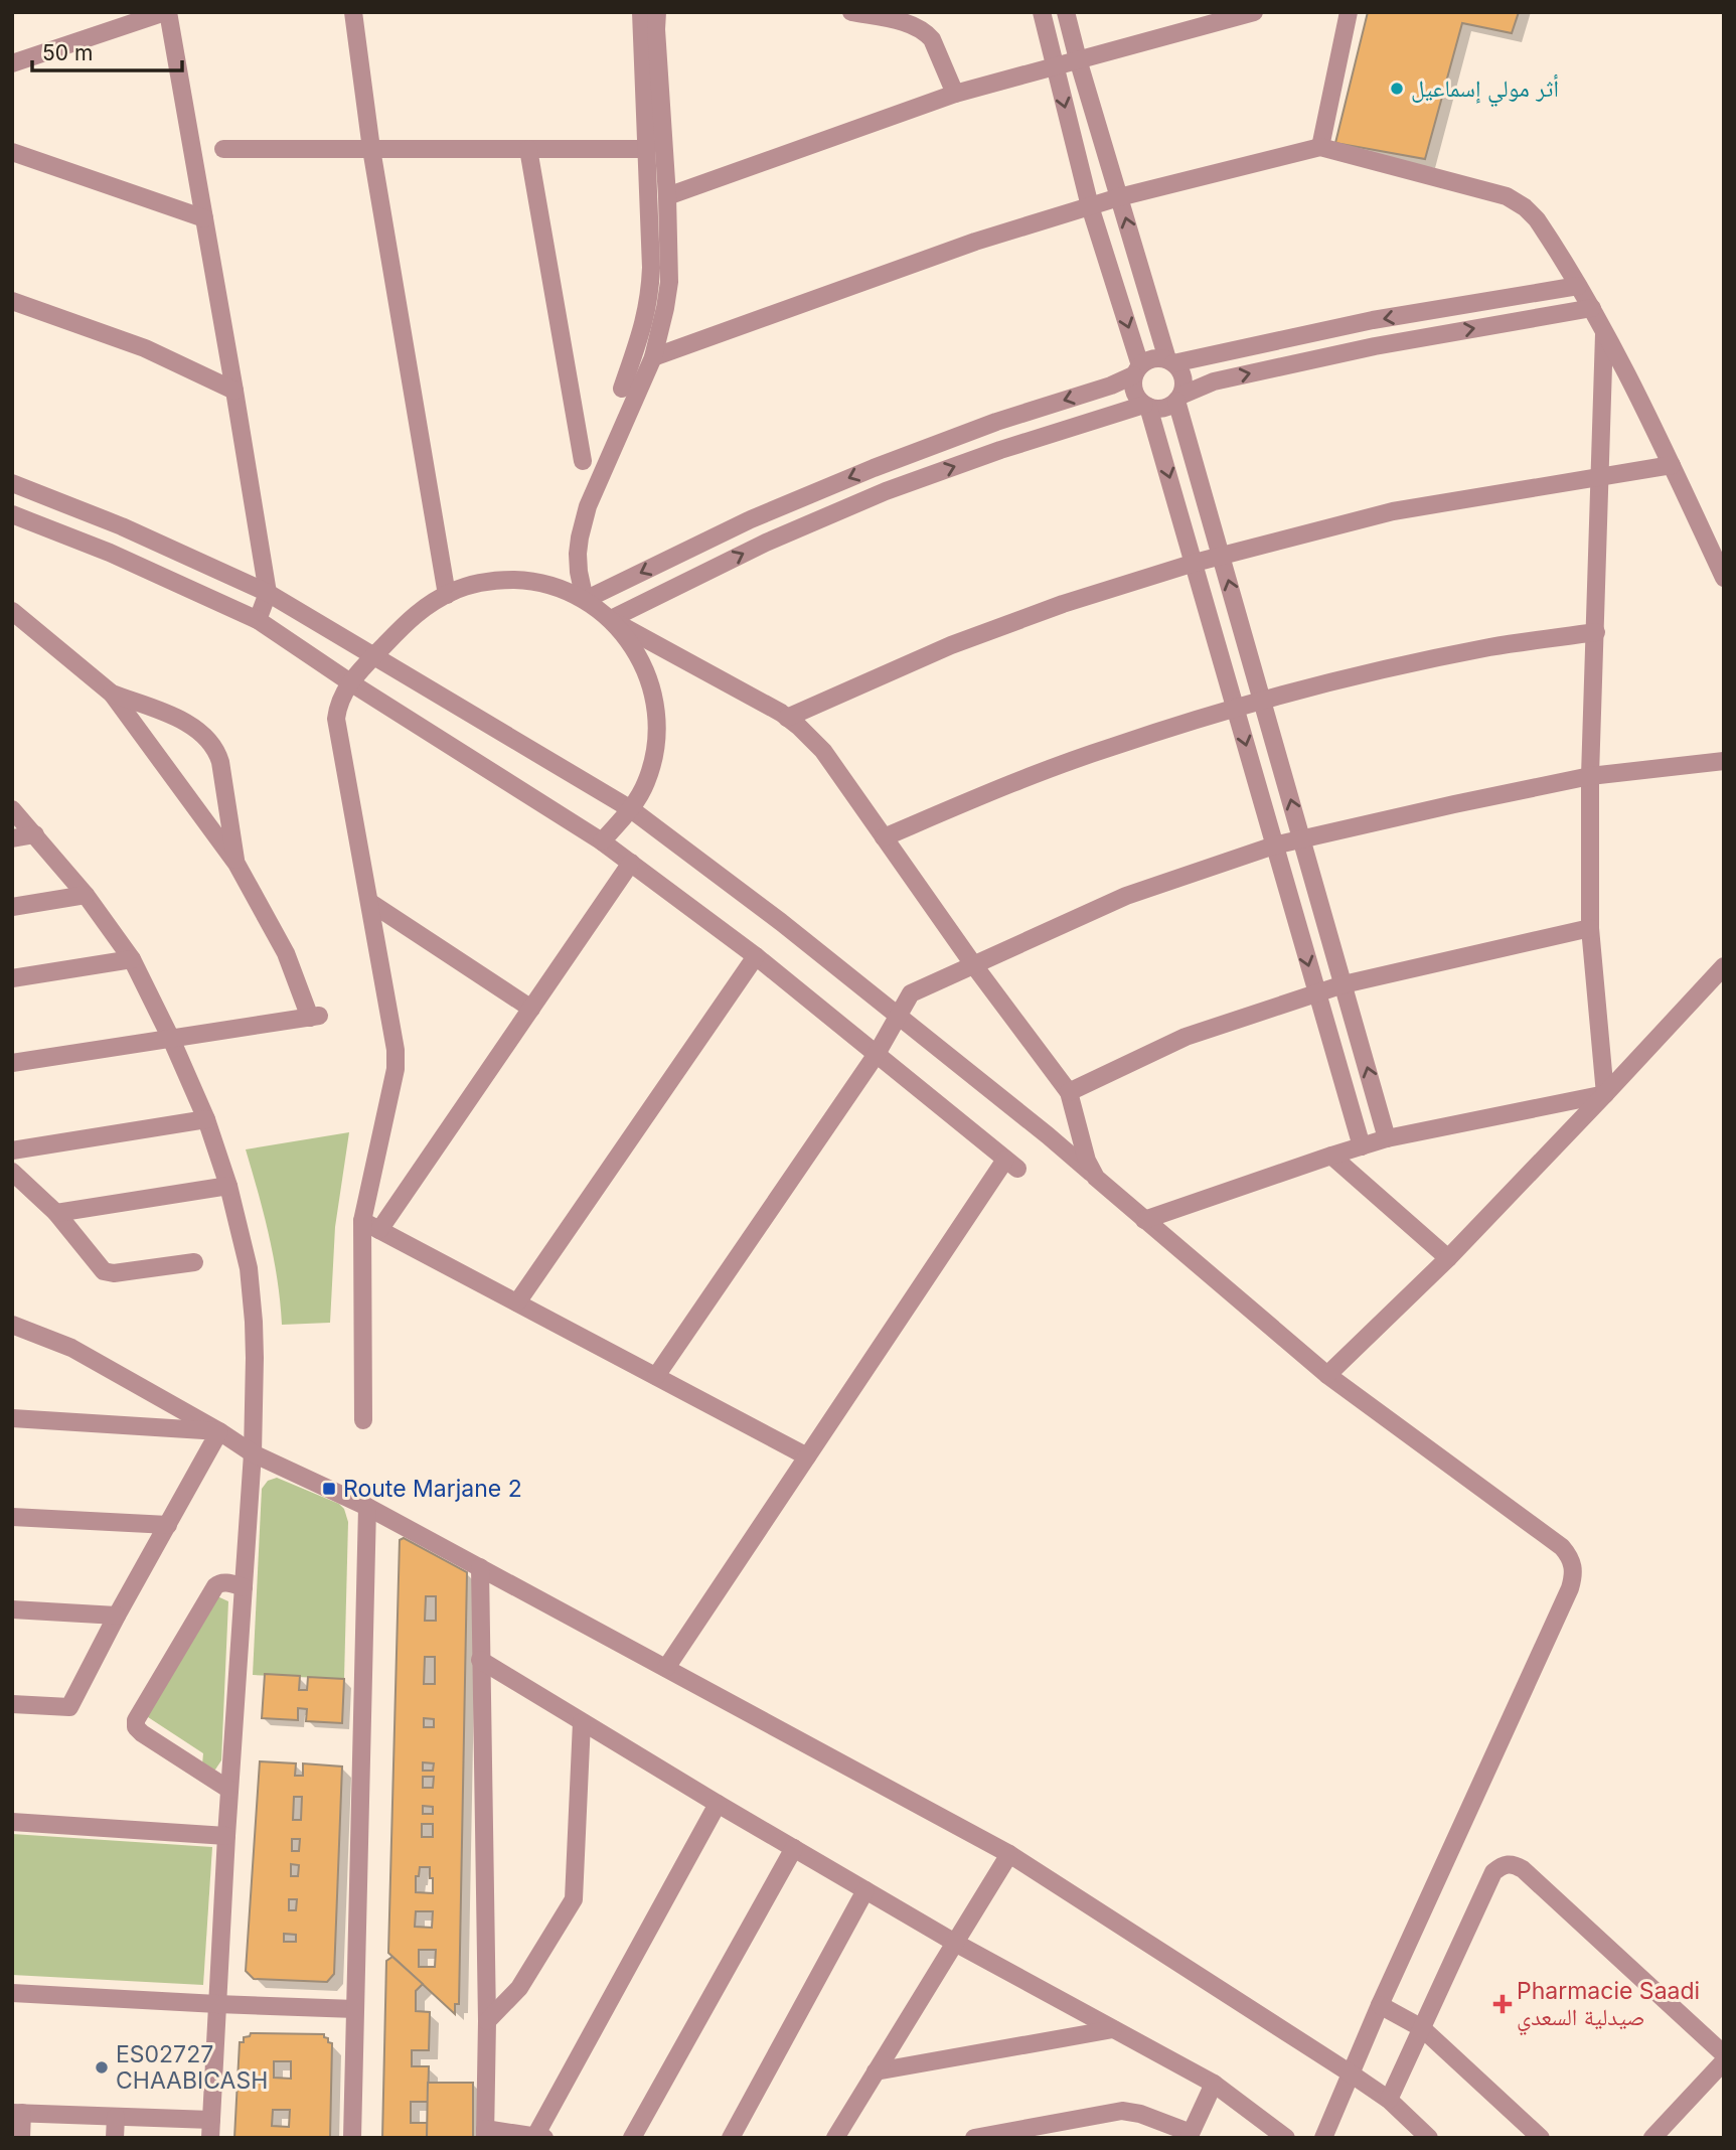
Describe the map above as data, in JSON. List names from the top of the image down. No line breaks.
{"places":{"other":["أثر مولي إسماعيل","ES02727 CHAABICASH"],"transit":["Route Marjane 2"],"health":["Pharmacie Saadi صيدلية السعدي"]},"scale_bar":"50 m"}
